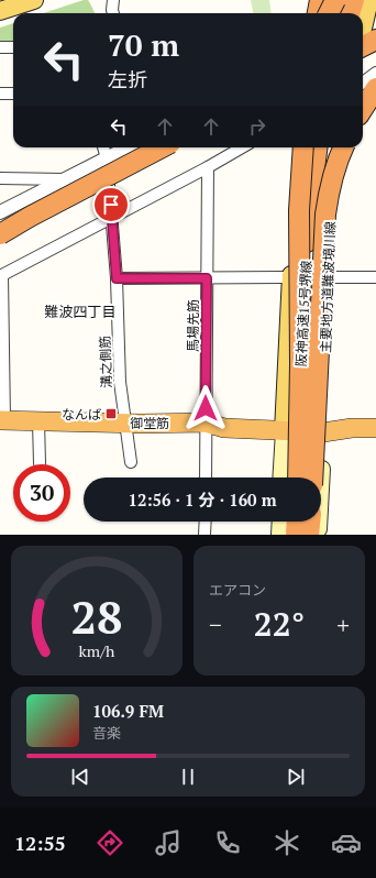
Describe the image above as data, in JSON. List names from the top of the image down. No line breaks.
{"streets":{"highway":["阪神高速15号堺線","御堂筋"],"main road":["主要地方道難波境川線"],"street":["馬場先筋","溝之側筋"]},"crossings":[["主要地方道難波境川線","御堂筋"],["馬場先筋","御堂筋"],["溝之側筋","御堂筋"]],"districts":["難波四丁目"],"places":{"transit":["なんば"]},"page":{"turn":["70 m","左折"],"limit":"30","trip":"12:56 · 1 分 · 160 m","tile":"エアコン","heat":["−","22°","+"],"song":["106.9 FM","音楽"],"tabs":"12:55","gauge":["28","km/h"]}}
